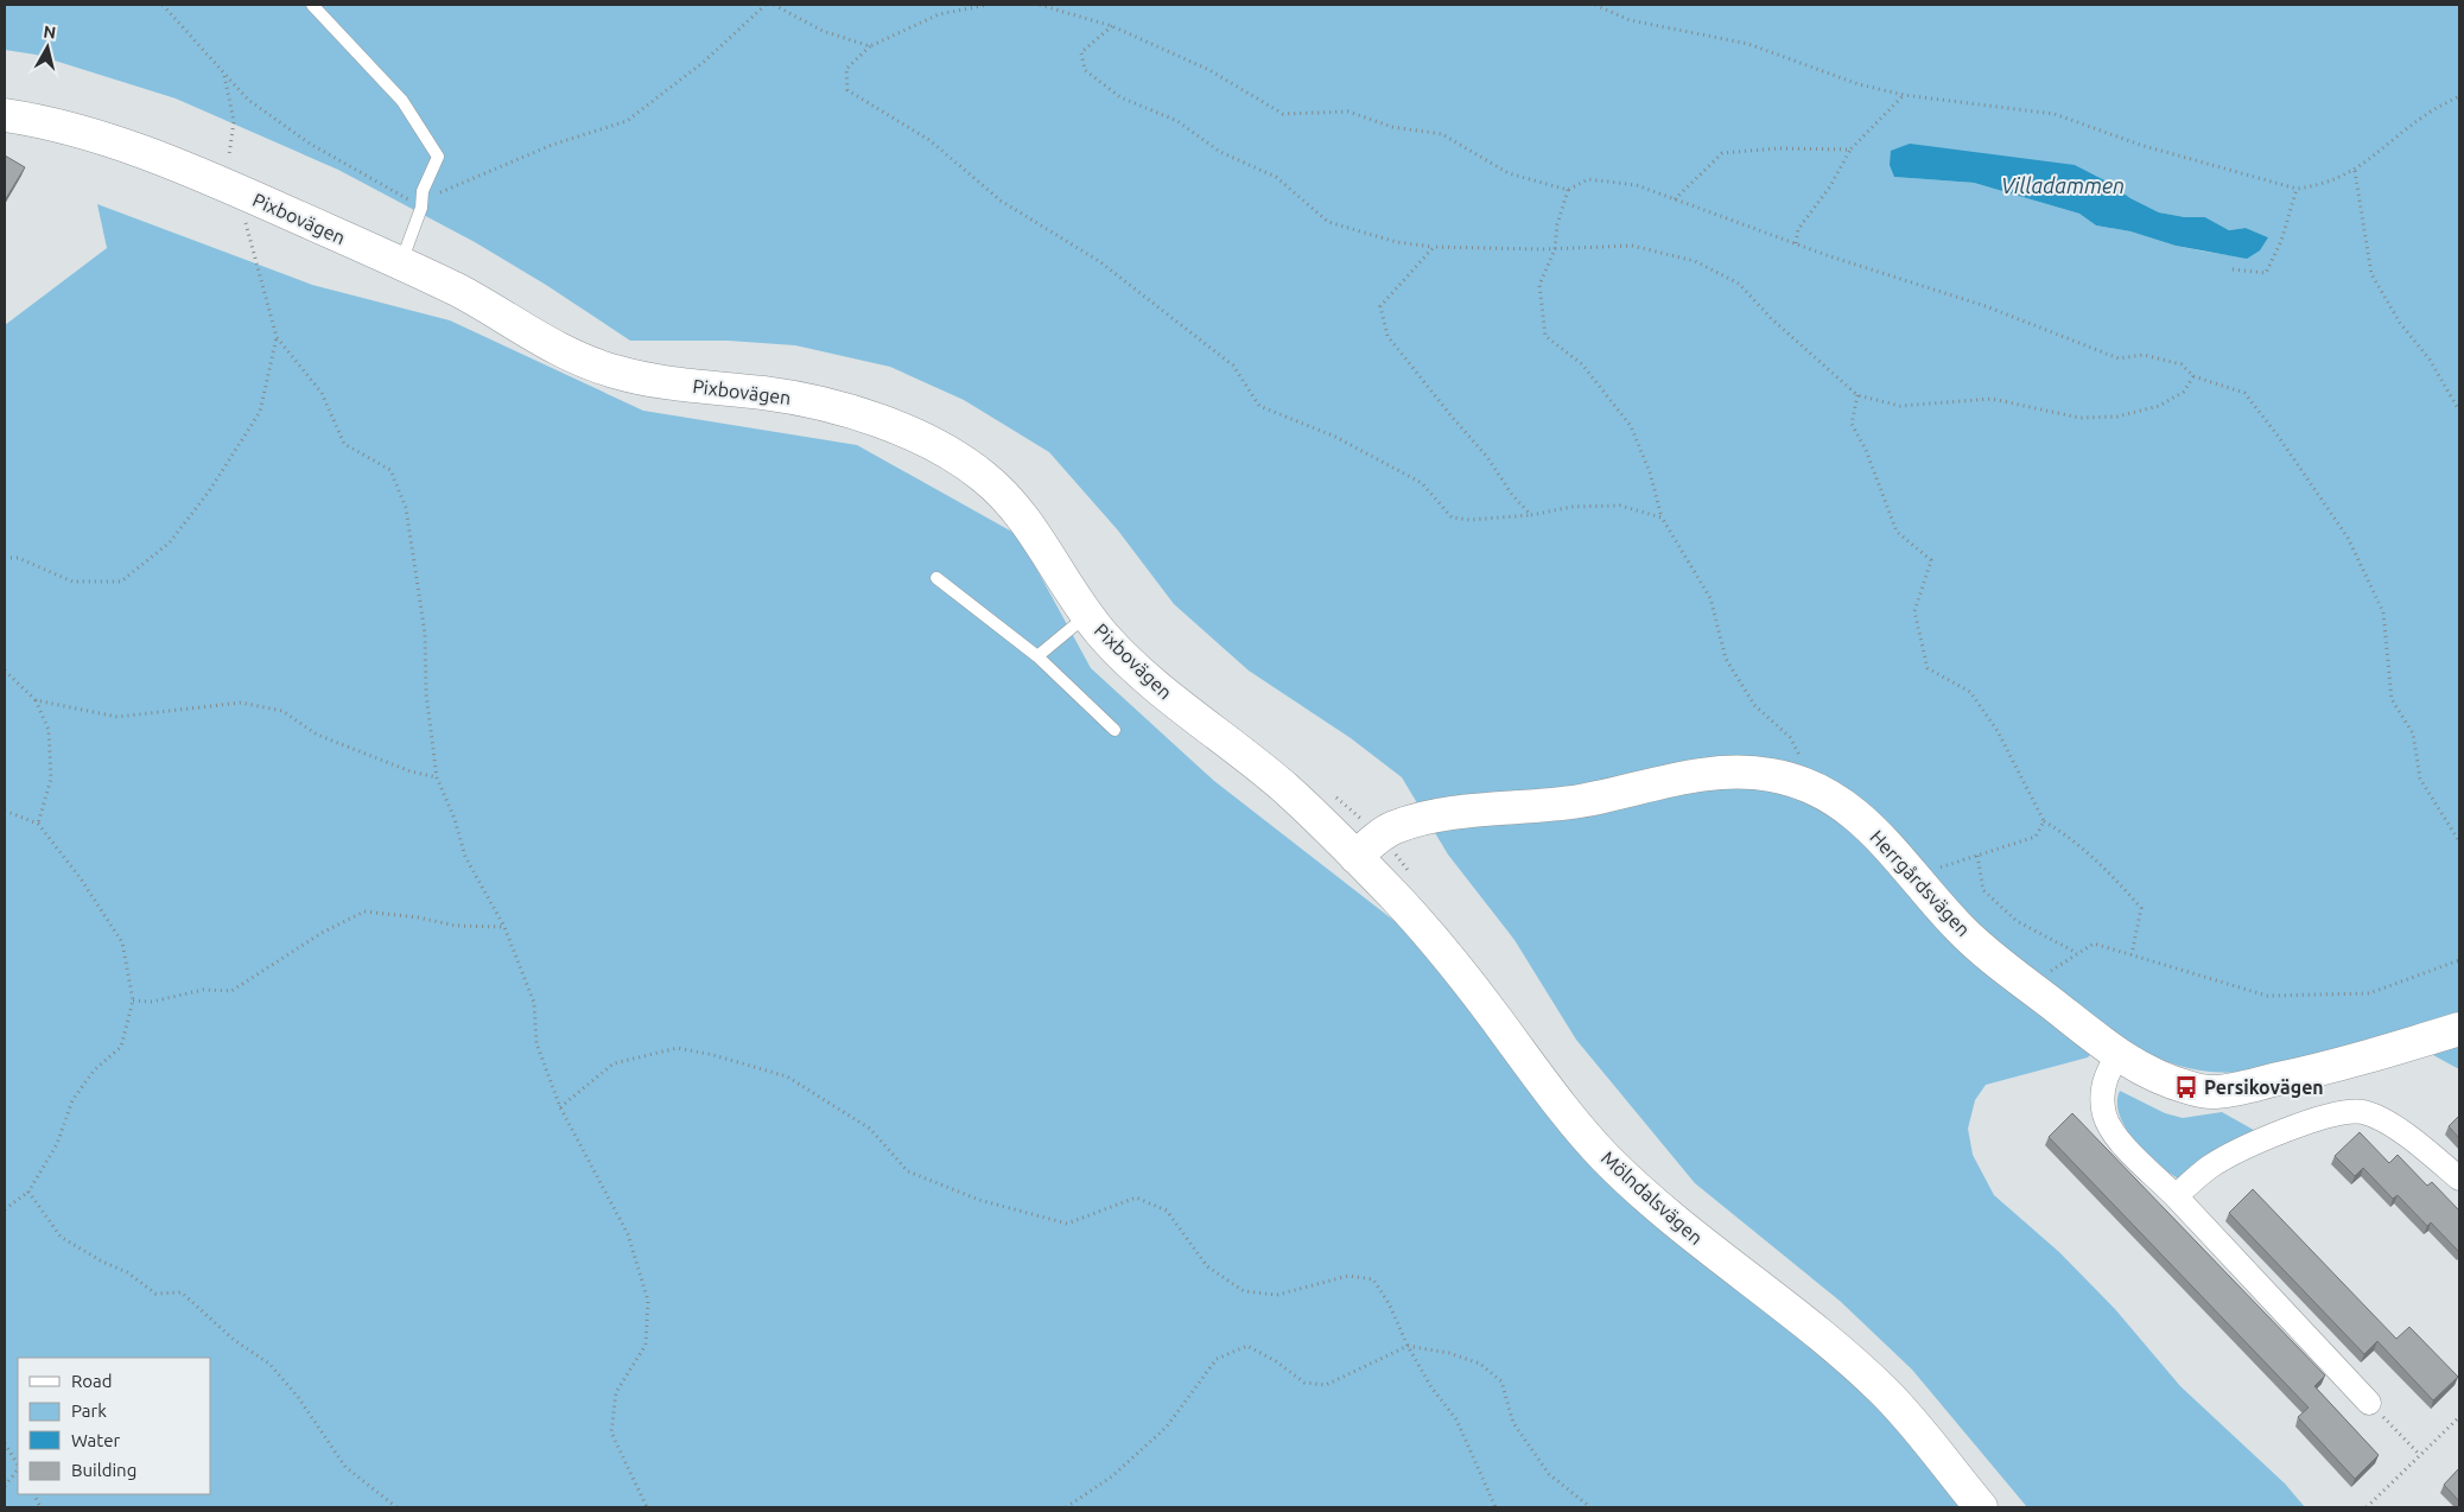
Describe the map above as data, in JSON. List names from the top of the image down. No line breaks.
{"streets":{"street":["Pixbovägen","Herrgårdsvägen","Mölndalsvägen"]},"crossings":[["Pixbovägen","Herrgårdsvägen"],["Pixbovägen","Mölndalsvägen"],["Herrgårdsvägen","Mölndalsvägen"]],"water":["Villadammen"],"places":{"bus stop":["Persikovägen"]},"legend":["Road","Park","Water","Building"],"north":"top"}
